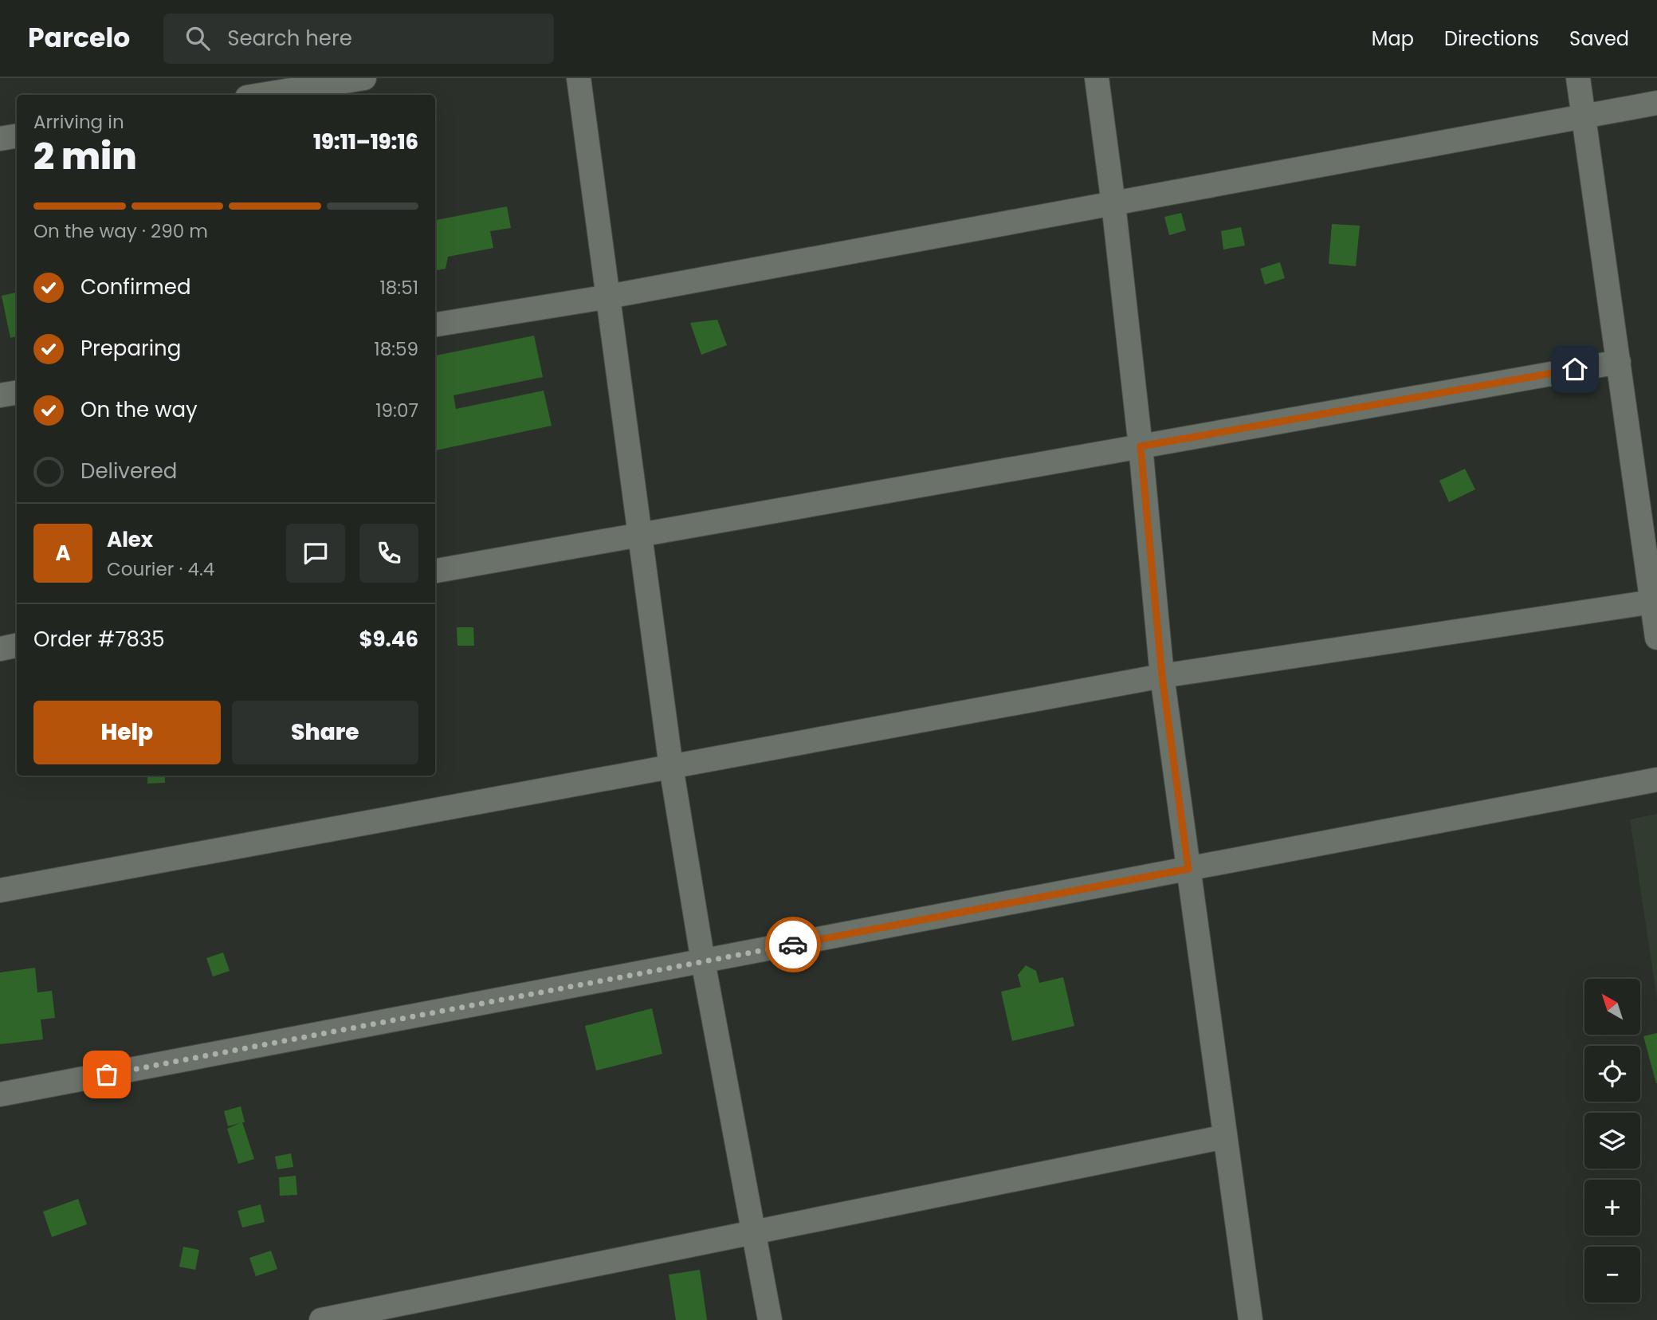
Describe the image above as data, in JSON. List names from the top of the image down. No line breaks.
{"north":"top left","page":{"header":"Parcelo","search":"Search here","nav":["Map","Directions","Saved"],"heading":["2 min","Arriving in","19:11–19:16"],"panel":["Alex","Courier · 4.4","Order #7835","$9.46"],"bar":"On the way · 290 m","list":[["Confirmed","18:51"],["Preparing","18:59"],["On the way","19:07"],"Delivered"],"round":"A","buttons":["Help","Share"],"map_buttons":["+","−"]}}
